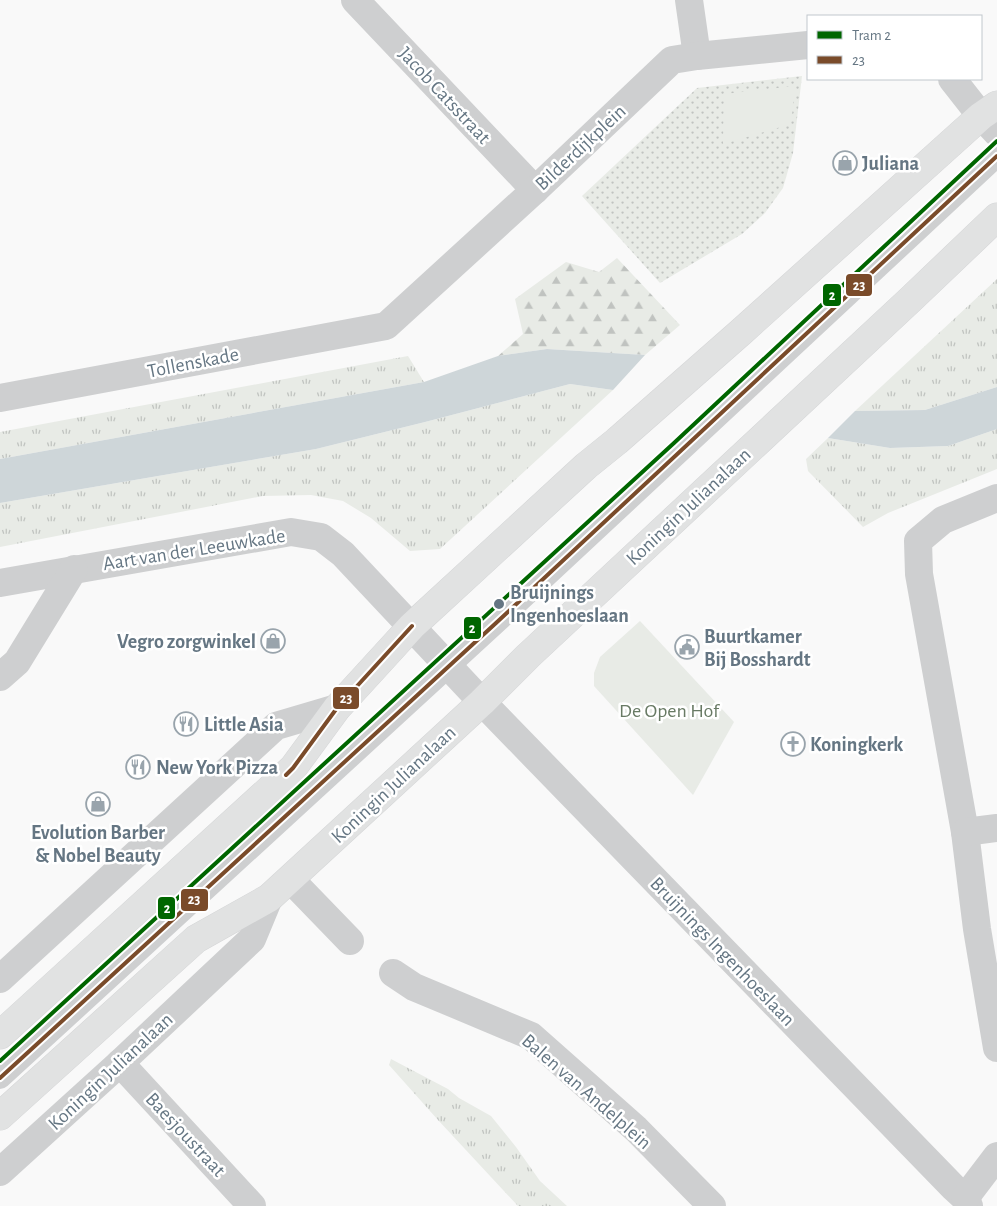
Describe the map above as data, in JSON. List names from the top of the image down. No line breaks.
{"streets":{"main road":["Koningin Julianalaan"],"street":["Jacob Catsstraat","Bilderdijkplein","Tollenskade","Aart van der Leeuwkade","Bruijnings Ingenhoeslaan","Balen van Andelplein","Baesjoustraat"]},"crossings":[["Jacob Catsstraat","Bilderdijkplein"],["Bilderdijkplein","Tollenskade"],["Koningin Julianalaan","Bruijnings Ingenhoeslaan"],["Koningin Julianalaan","Baesjoustraat"],["Aart van der Leeuwkade","Bruijnings Ingenhoeslaan"]],"parks":["De Open Hof"],"places":{"shop":["Juliana","Vegro zorgwinkel","Evolution Barber & Nobel Beauty"],"other":["Bruijnings Ingenhoeslaan"],"public building":["Buurtkamer Bij Bosshardt"],"restaurant":["Little Asia","New York Pizza"],"church":["Koningkerk"]},"lines":["tram line 2","transit line 23"],"legend":["Tram 2","23"]}
